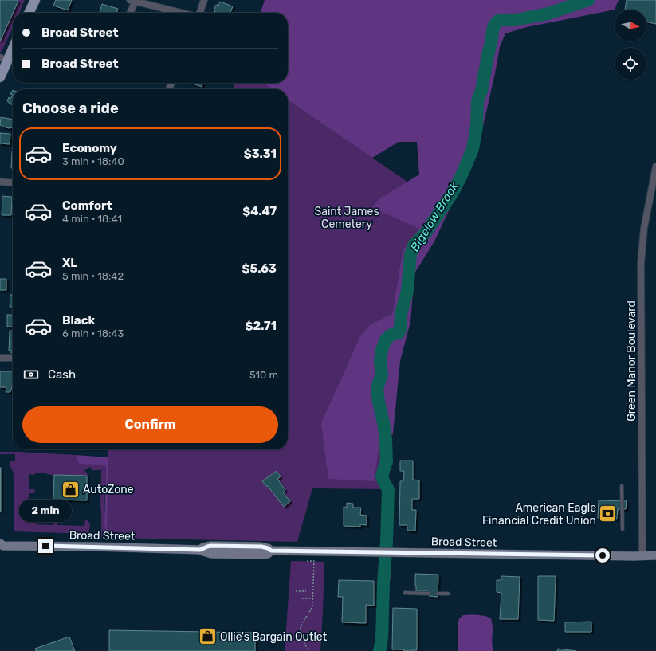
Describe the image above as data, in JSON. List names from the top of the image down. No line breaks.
{"streets":{"main road":["Broad Street"],"street":["Green Manor Boulevard"]},"crossings":[["Green Manor Boulevard","Broad Street"]],"water":["Bigelow Brook"],"parks":["Saint James Cemetery"],"places":{"shop":["AutoZone","Ollie's Bargain Outlet"],"bank":["American Eagle Financial Credit Union"]},"north":"right","page":{"banner":["Broad Street","Broad Street"],"heading":"Choose a ride","list":[{"name":"Economy","note":"3 min · 18:40","value":"$3.31"},{"name":"Comfort","note":"4 min · 18:41","value":"$4.47"},{"name":"XL","note":"5 min · 18:42","value":"$5.63"},{"name":"Black","note":"6 min · 18:43","value":"$2.71"}],"pay":["Cash","510 m"],"buttons":"Confirm","bubble":"2 min"}}
